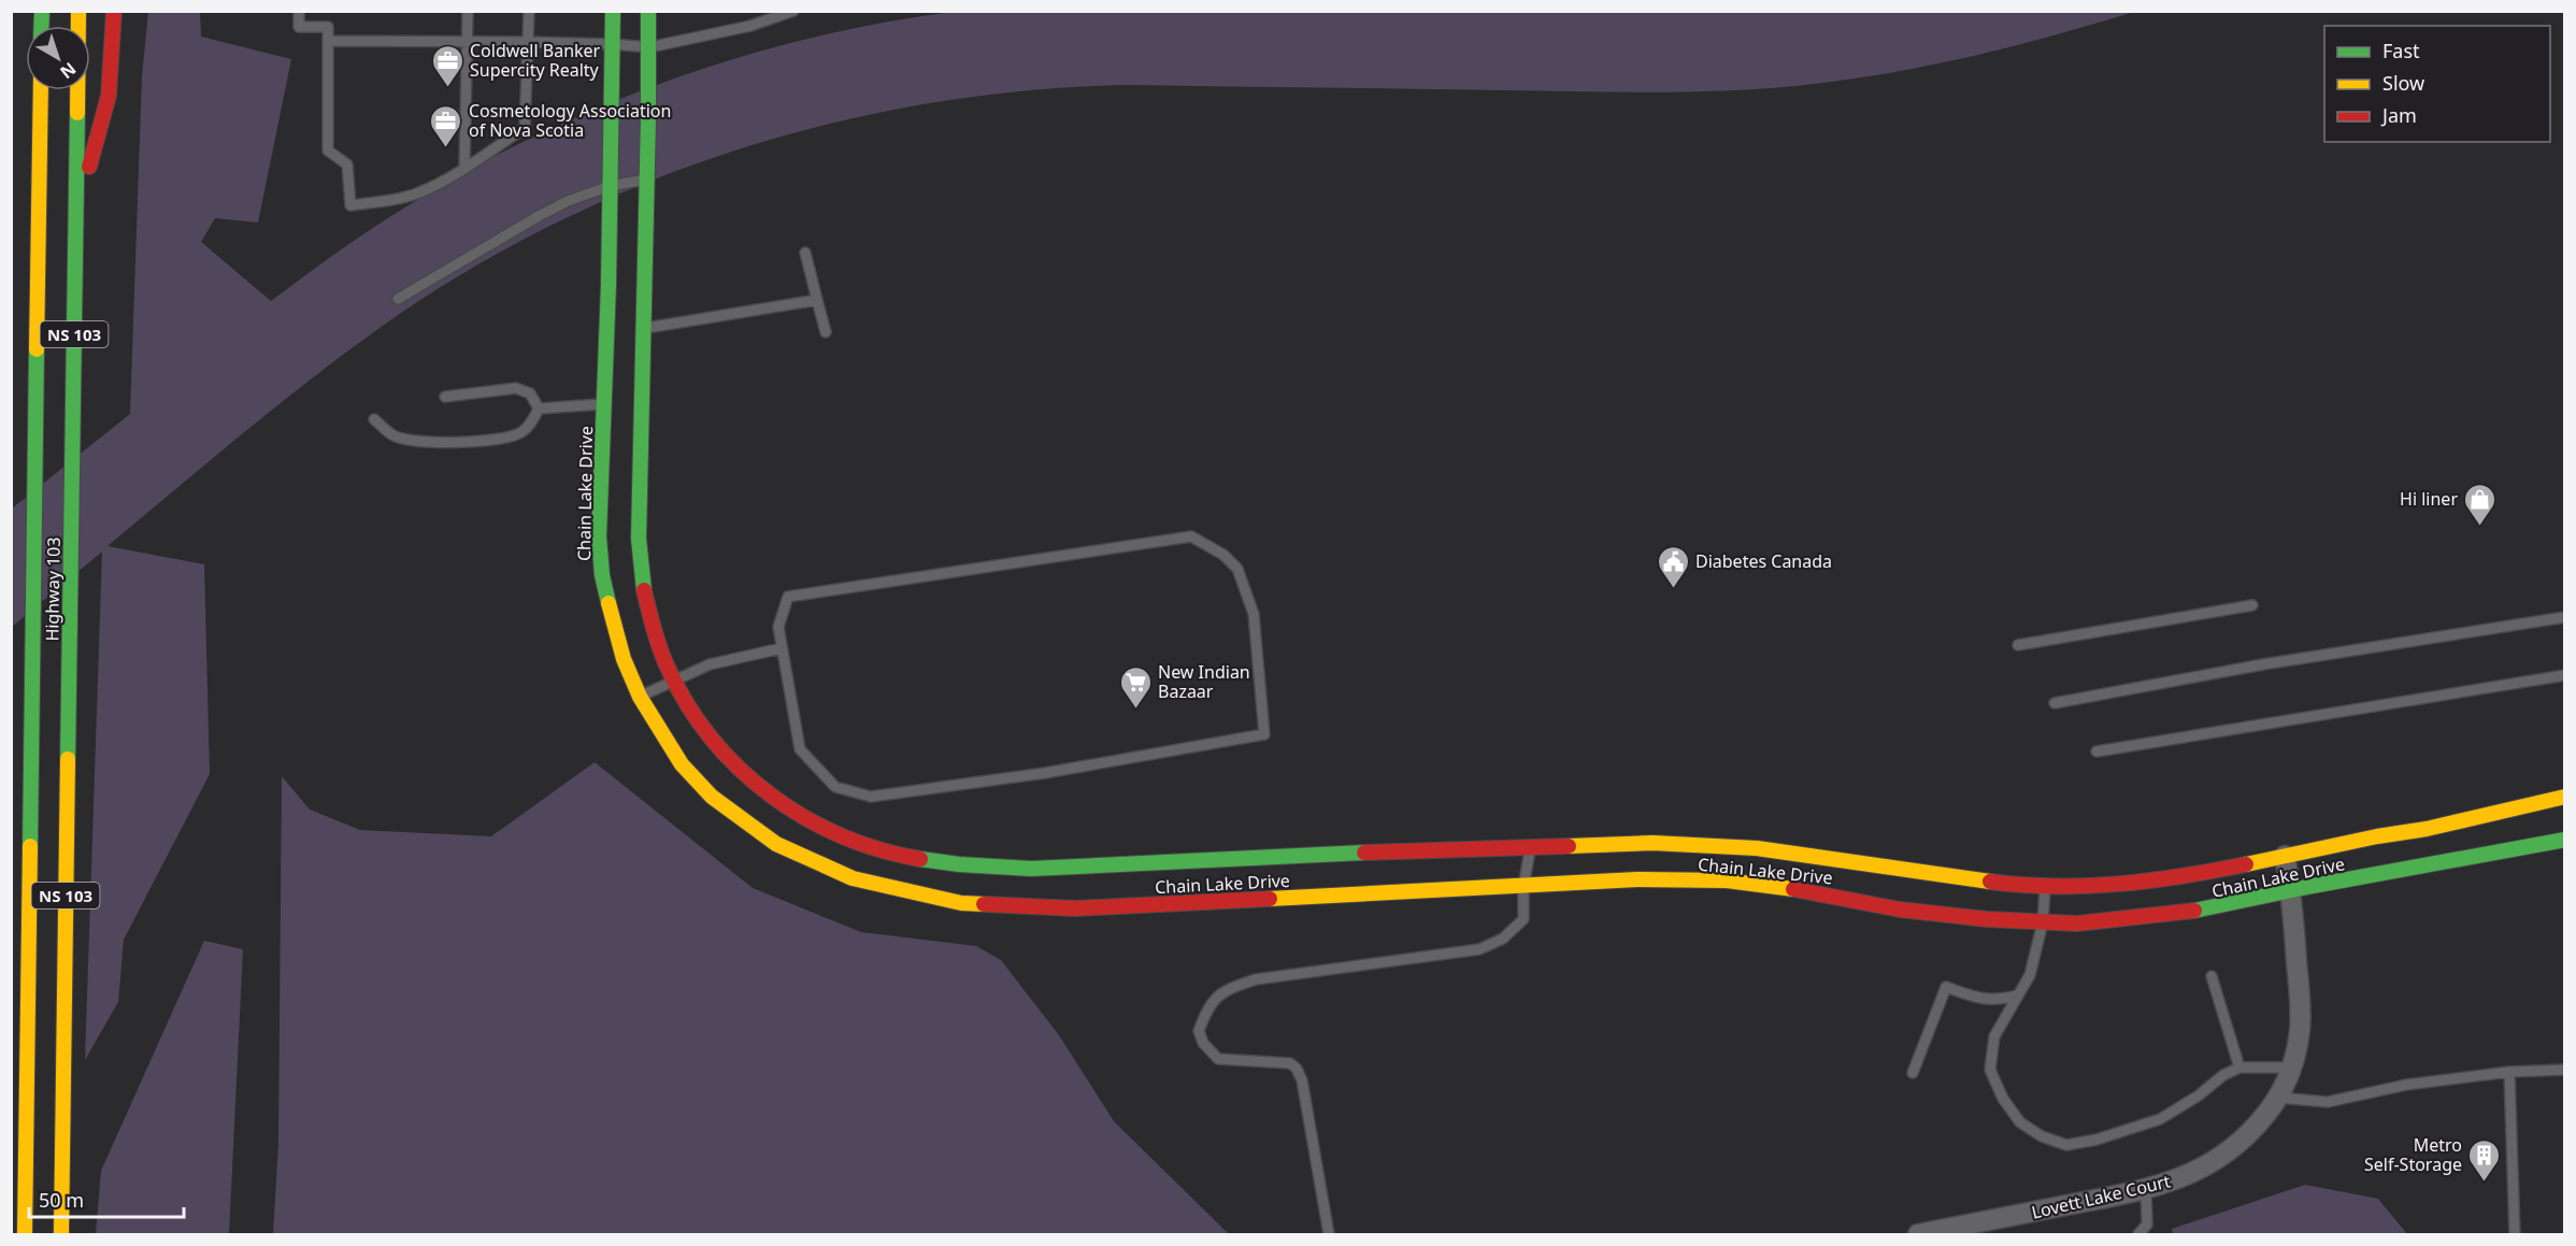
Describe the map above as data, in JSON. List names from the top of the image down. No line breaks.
{"streets":{"main road":["NS 103","Chain Lake Drive","Highway 103"],"street":["Lovett Lake Court"]},"crossings":[["Chain Lake Drive","Lovett Lake Court"]],"places":{"office":["Coldwell Banker Supercity Realty","Cosmetology Association of Nova Scotia"],"shop":["Hi liner"],"public building":["Diabetes Canada"],"supermarket":["New Indian Bazaar"],"building":["Metro Self-Storage"]},"legend":["Fast","Slow","Jam"],"scale_bar":"50 m","north":"bottom right"}
